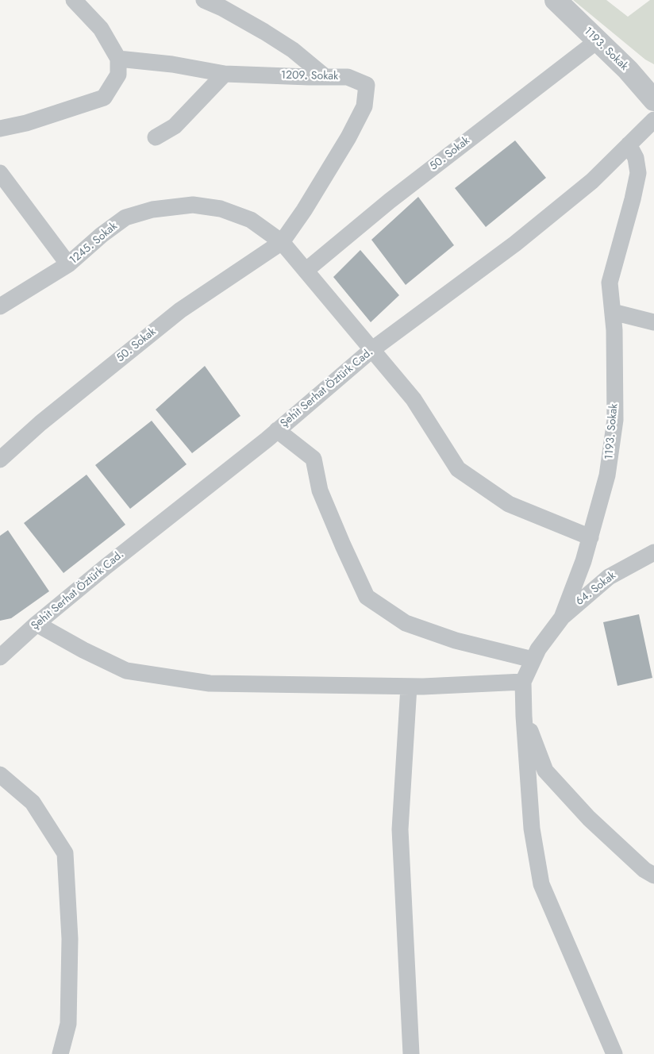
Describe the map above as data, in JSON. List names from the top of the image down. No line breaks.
{"streets":{"street":["1193. Sokak","1209. Sokak","50. Sokak","1245. Sokak","Şehit Serhat Öztürk Cad.","64. Sokak"]},"crossings":[["1193. Sokak","50. Sokak"],["1193. Sokak","1245. Sokak"],["1193. Sokak","Şehit Serhat Öztürk Cad."],["1193. Sokak","64. Sokak"],["1209. Sokak","50. Sokak"],["1209. Sokak","1245. Sokak"],["50. Sokak","1245. Sokak"],["1245. Sokak","Şehit Serhat Öztürk Cad."]]}
